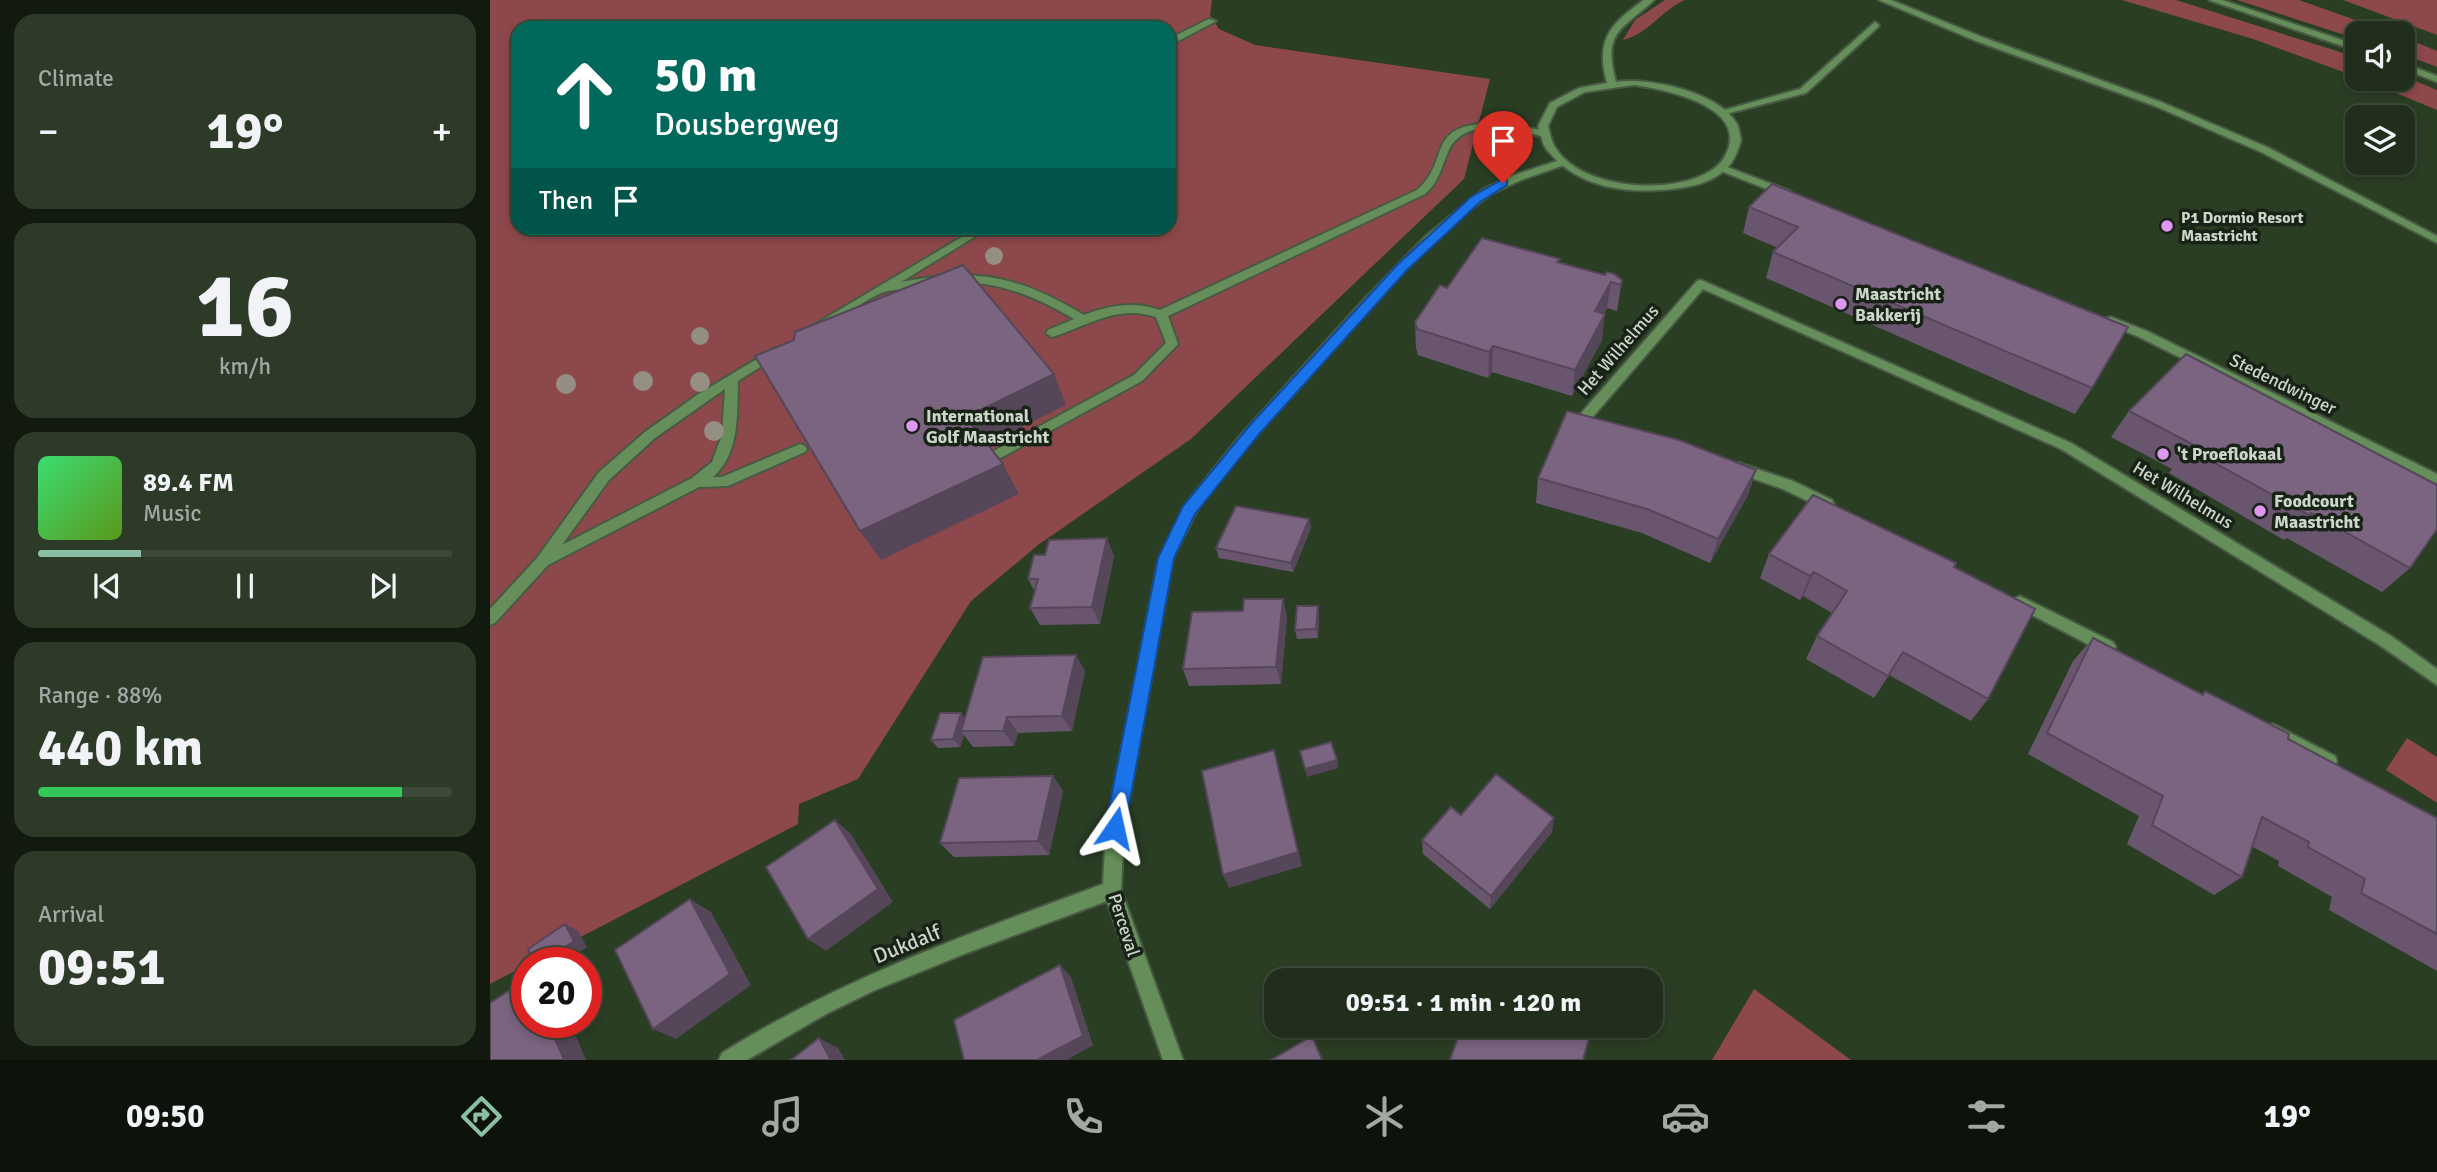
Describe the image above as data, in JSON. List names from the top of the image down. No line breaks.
{"streets":{"street":["Het Wilhelmus","Stedendwinger","Perceval","Dukdalf"]},"crossings":[["Perceval","Dukdalf"]],"places":["P1 Dormio Resort Maastricht","Maastricht Bakkerij","International Golf Maastricht","'t Proeflokaal","Foodcourt Maastricht"],"page":{"tile":["Climate",["16","km/h"],["Range · 88%","440 km"],["Arrival","09:51"]],"turn":["50 m","Dousbergweg"],"heat":["−","19°","+"],"then":"Then","song":["89.4 FM","Music"],"limit":"20","trip":"09:51 · 1 min · 120 m","tabs":["09:50","19°"]}}
